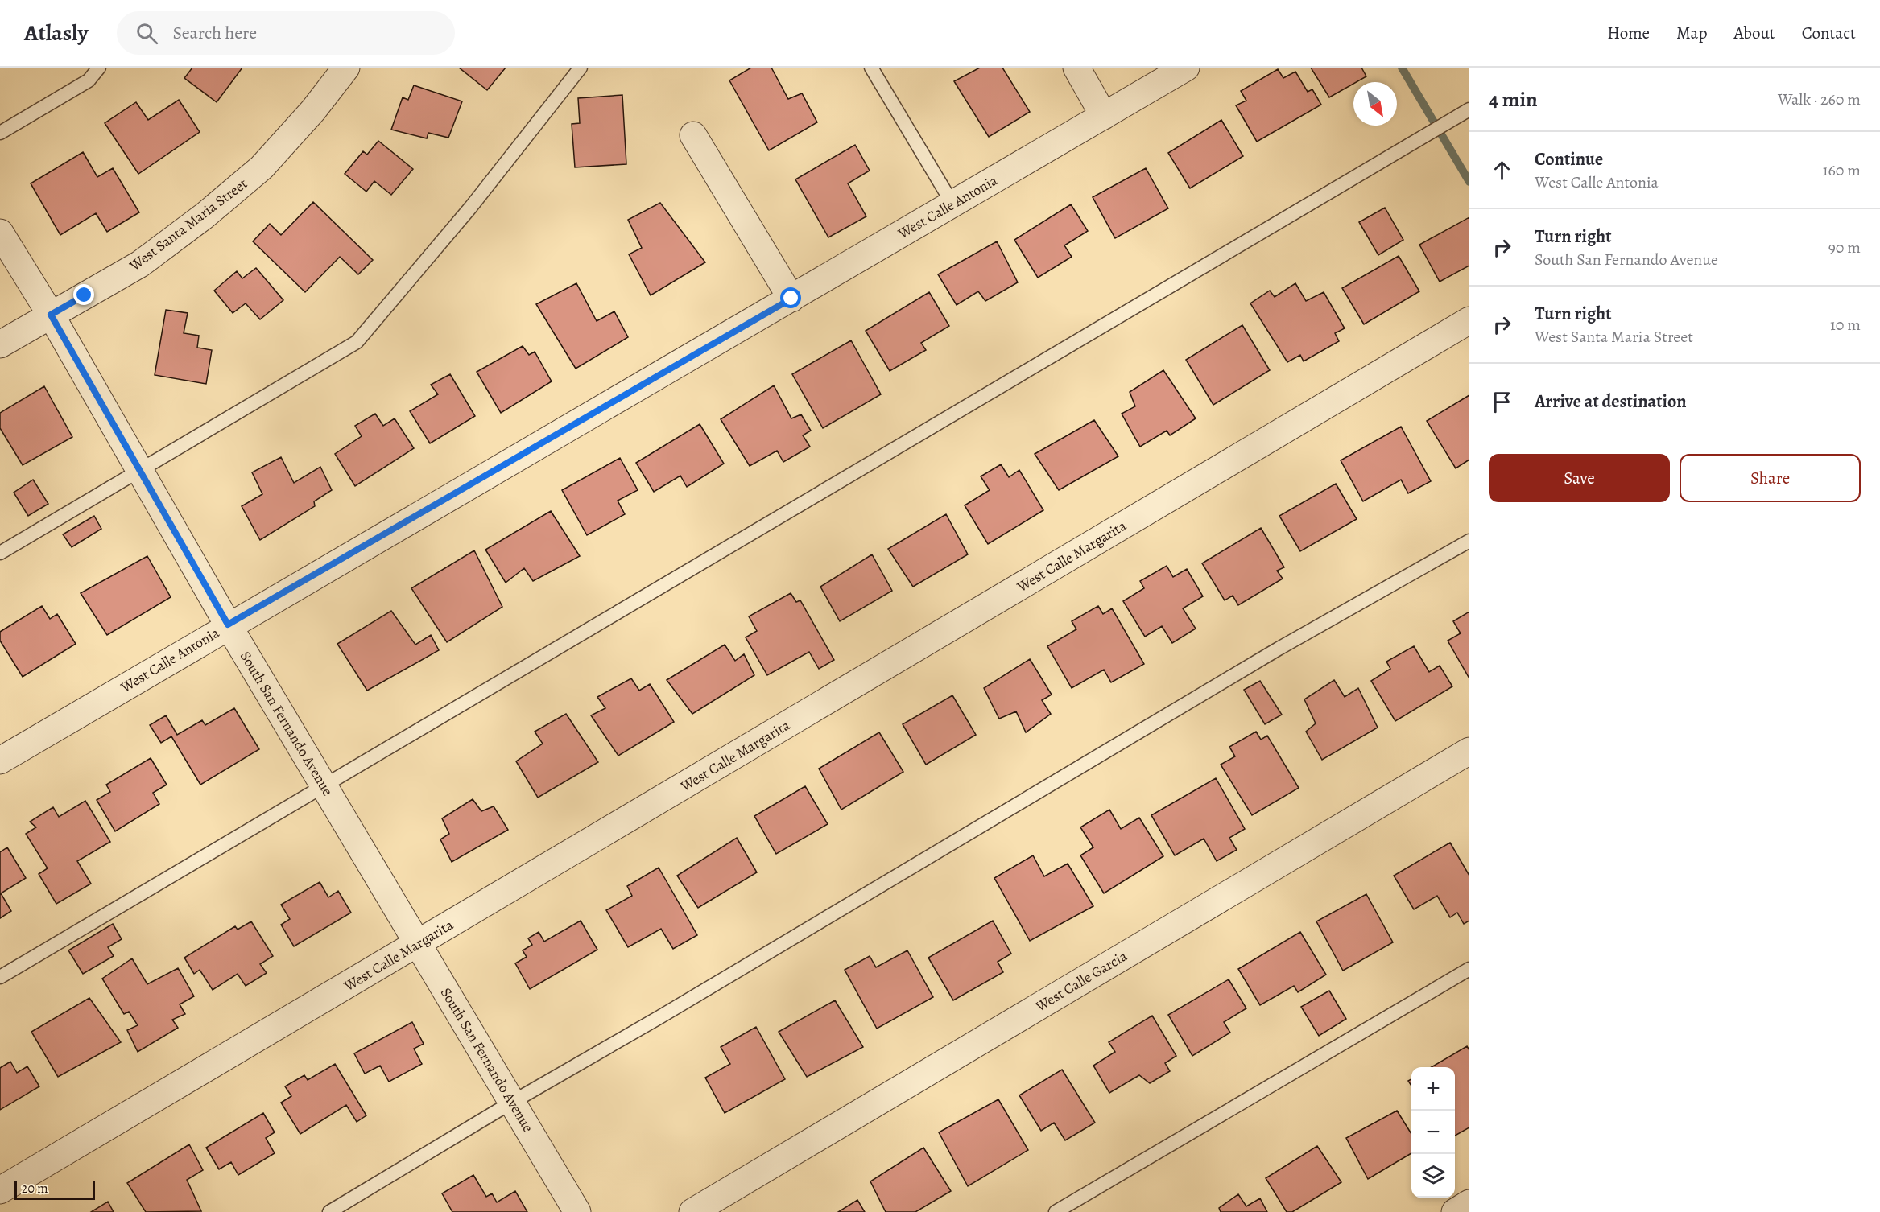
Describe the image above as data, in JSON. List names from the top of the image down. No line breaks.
{"streets":{"street":["West Calle Antonia","West Santa Maria Street","West Calle Margarita","South San Fernando Avenue","West Calle Garcia"]},"crossings":[["West Calle Antonia","South San Fernando Avenue"],["West Santa Maria Street","South San Fernando Avenue"],["West Calle Margarita","South San Fernando Avenue"]],"scale_bar":"20 m","north":"bottom right","page":{"header":"Atlasly","search":"Search here","nav":["Home","Map","About","Contact"],"heading":["4 min","Walk · 260 m"],"list":[["Continue","West Calle Antonia","160 m"],["Turn right","South San Fernando Avenue","90 m"],["Turn right","West Santa Maria Street","10 m"],"Arrive at destination"],"buttons":["Save","Share"],"map_buttons":["+","−"],"scale":"20 m"}}
